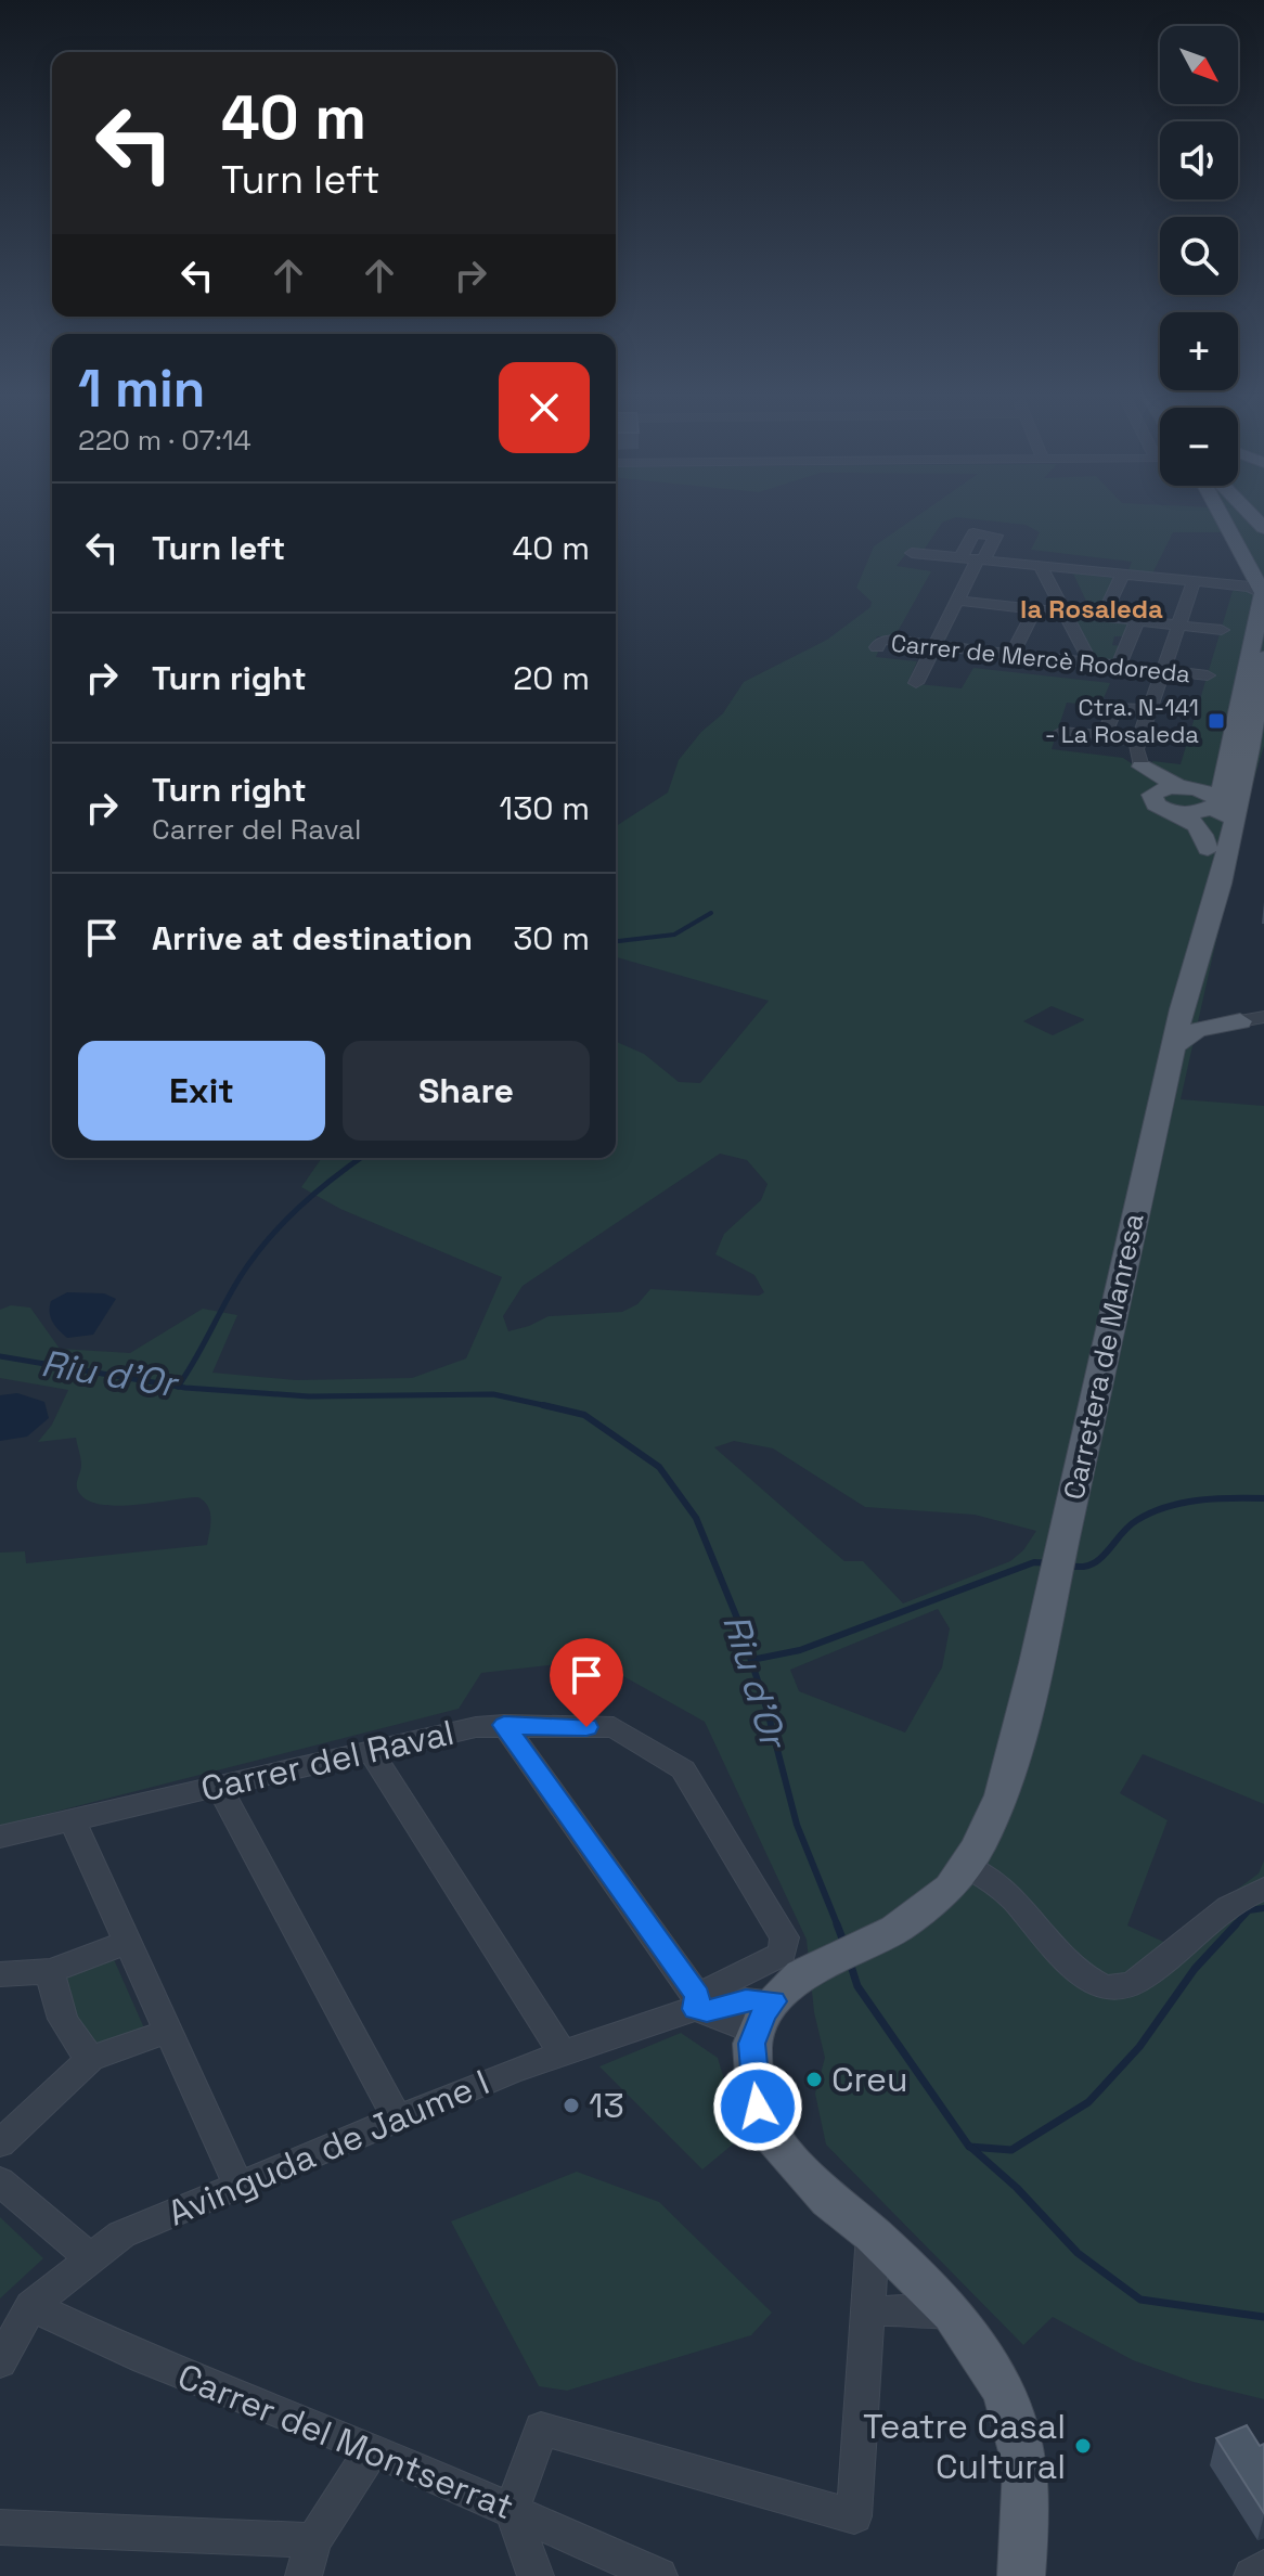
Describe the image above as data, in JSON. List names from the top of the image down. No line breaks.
{"streets":{"main road":["Carretera de Manresa"],"street":["Carrer de Mercè Rodoreda","Carrer del Raval","Avinguda de Jaume I","Carrer del Montserrat"]},"crossings":[["Carrer del Raval","Avinguda de Jaume I"],["Avinguda de Jaume I","Carrer del Montserrat"]],"districts":["la Rosaleda"],"water":["Riu d'Or"],"places":{"transit":["Ctra. N-141 - La Rosaleda"],"other":["Creu","13","Teatre Casal Cultural"]},"north":"bottom right","page":{"map_buttons":["+","−"],"turn":["40 m","Turn left"],"heading":["1 min","220 m · 07:14"],"list":[{"name":"Turn left","value":"40 m"},{"name":"Turn right","value":"20 m"},{"name":"Turn right","note":"Carrer del Raval","value":"130 m"},{"name":"Arrive at destination","value":"30 m"}],"buttons":["Exit","Share"]}}
